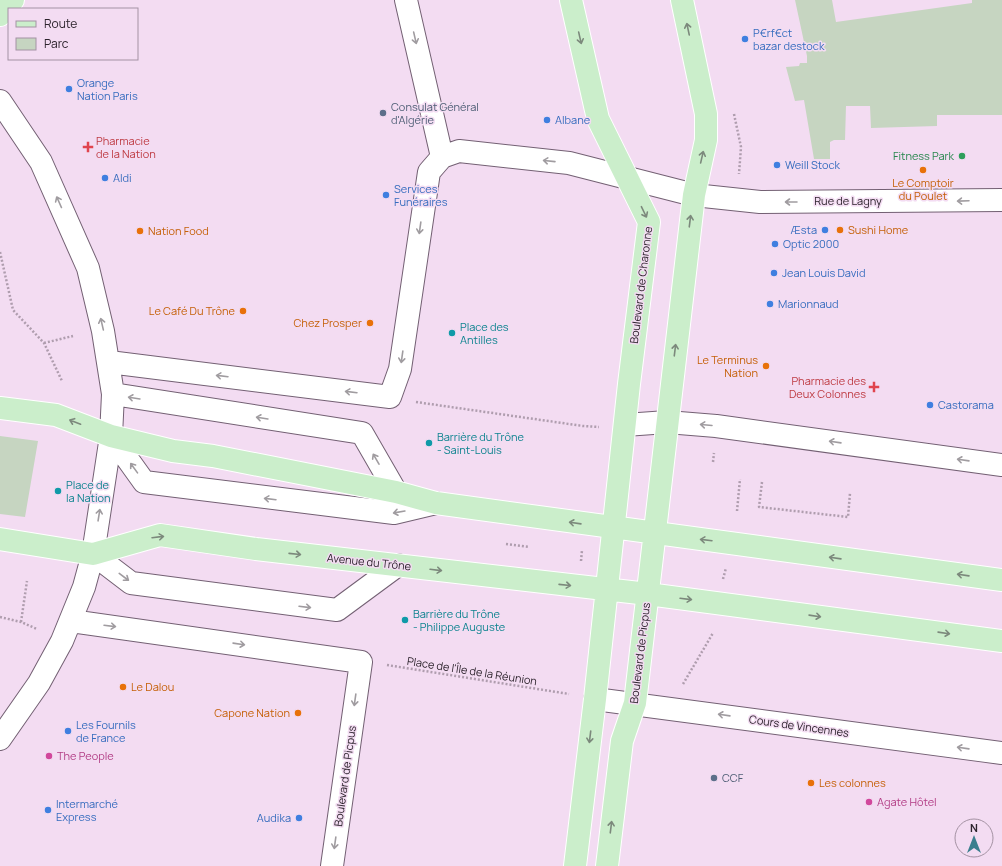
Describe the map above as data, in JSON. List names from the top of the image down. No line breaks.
{"streets":{"main road":["Boulevard de Charonne","Avenue du Trône","Boulevard de Picpus"],"street":["Rue de Lagny","Cours de Vincennes"],"path":["Place de l'Île de la Réunion"]},"crossings":[["Boulevard de Charonne","Avenue du Trône"],["Avenue du Trône","Boulevard de Picpus"],["Boulevard de Picpus","Place de l'Île de la Réunion"],["Boulevard de Picpus","Cours de Vincennes"]],"one_way":["Rue de Lagny","Cours de Vincennes"],"places":{"other":["P€rf€ct bazar destock","Orange Nation Paris","Consulat Général d'Algérie","Albane","Fitness Park","Weill Stock","Le Comptoir du Poulet","Aldi","Services Funéraires","Æsta","Sushi Home","Nation Food","Optic 2000","Jean Louis David","Marionnaud","Le Café Du Trône","Chez Prosper","Place des Antilles","Le Terminus Nation","Castorama","Barrière du Trône - Saint-Louis","Place de la Nation","Barrière du Trône - Philippe Auguste","Le Dalou","Capone Nation","Les Fournils de France","The People","CCF","Les colonnes","Agate Hôtel","Intermarché Express","Audika"],"health":["Pharmacie de la Nation","Pharmacie des Deux Colonnes"]},"legend":["Route","Parc"],"north":"top"}
